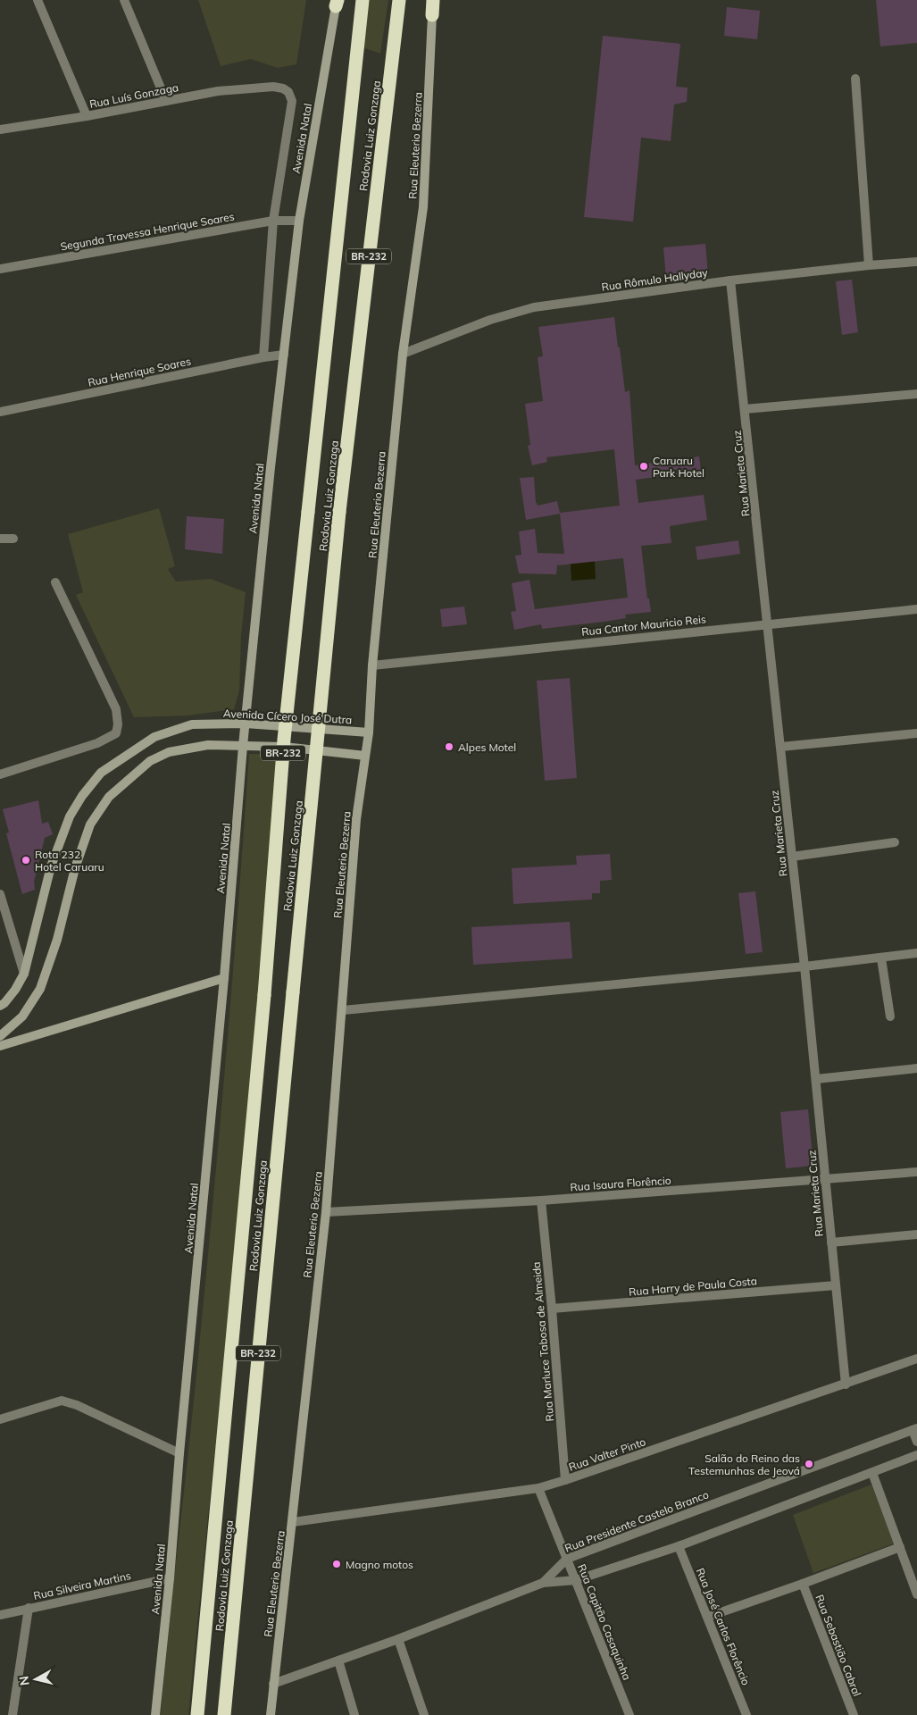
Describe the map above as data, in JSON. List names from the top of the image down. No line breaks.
{"streets":{"highway":["Rodovia Luiz Gonzaga","BR-232"],"street":["Rua Luís Gonzaga","Avenida Natal","Rua Eleuterio Bezerra","Segunda Travessa Henrique Soares","Rua Rômulo Hallyday","Rua Henrique Soares","Rua Marieta Cruz","Rua Cantor Mauricio Reis","Avenida Cícero José Dutra","Rua Isaura Florêncio","Rua Harry de Paula Costa","Rua Marluce Tabosa de Almeida","Rua Valter Pinto","Rua Presidente Castelo Branco","Rua Silveira Martins","Rua Capitão Casaquinha","Rua José Carlos Florêncio","Rua Sebastião Cabral"]},"crossings":[["Rua Luís Gonzaga","Segunda Travessa Henrique Soares"],["Avenida Natal","Segunda Travessa Henrique Soares"],["Avenida Natal","Rua Henrique Soares"],["Avenida Natal","Avenida Cícero José Dutra"],["Avenida Natal","Rua Silveira Martins"],["Rua Eleuterio Bezerra","Rua Rômulo Hallyday"],["Rua Eleuterio Bezerra","Rua Cantor Mauricio Reis"],["Rua Eleuterio Bezerra","Avenida Cícero José Dutra"],["Rua Eleuterio Bezerra","Rua Isaura Florêncio"],["Rua Eleuterio Bezerra","Rua Valter Pinto"],["Rua Rômulo Hallyday","Rua Marieta Cruz"],["Rua Marieta Cruz","Rua Cantor Mauricio Reis"],["Rua Marieta Cruz","Rua Isaura Florêncio"],["Rua Marieta Cruz","Rua Harry de Paula Costa"],["Rua Marieta Cruz","Rua Valter Pinto"],["Rua Isaura Florêncio","Rua Marluce Tabosa de Almeida"],["Rua Harry de Paula Costa","Rua Marluce Tabosa de Almeida"],["Rua Marluce Tabosa de Almeida","Rua Valter Pinto"],["Rua Valter Pinto","Rua Capitão Casaquinha"],["Rua Presidente Castelo Branco","Rua Capitão Casaquinha"]],"places":["Caruaru Park Hotel","Alpes Motel","Rota 232 Hotel Caruaru","Salão do Reino das Testemunhas de Jeová","Magno motos"],"north":"left"}
